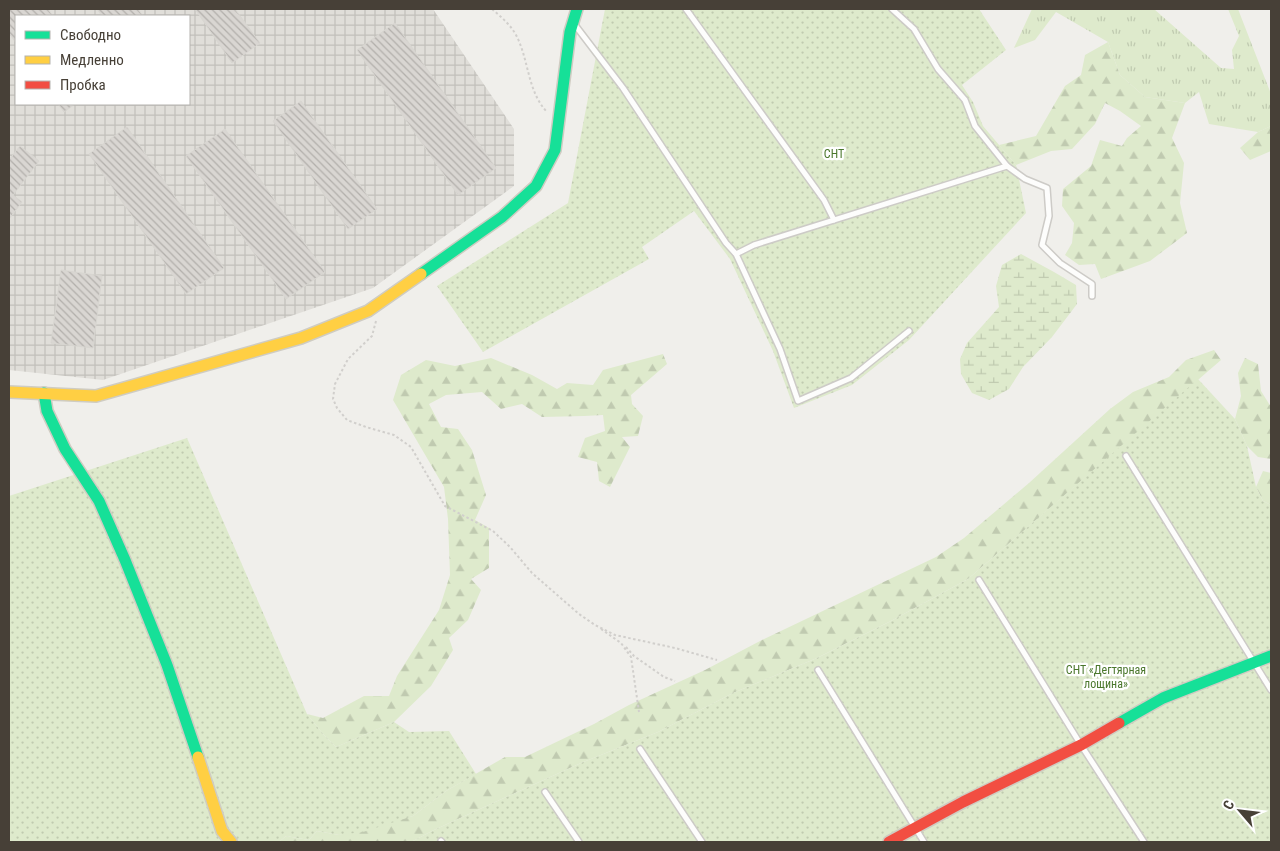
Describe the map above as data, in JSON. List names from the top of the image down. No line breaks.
{"parks":["СНТ","СНТ «Дегтярная лощина»"],"legend":["Свободно","Медленно","Пробка"],"north":"top left"}
